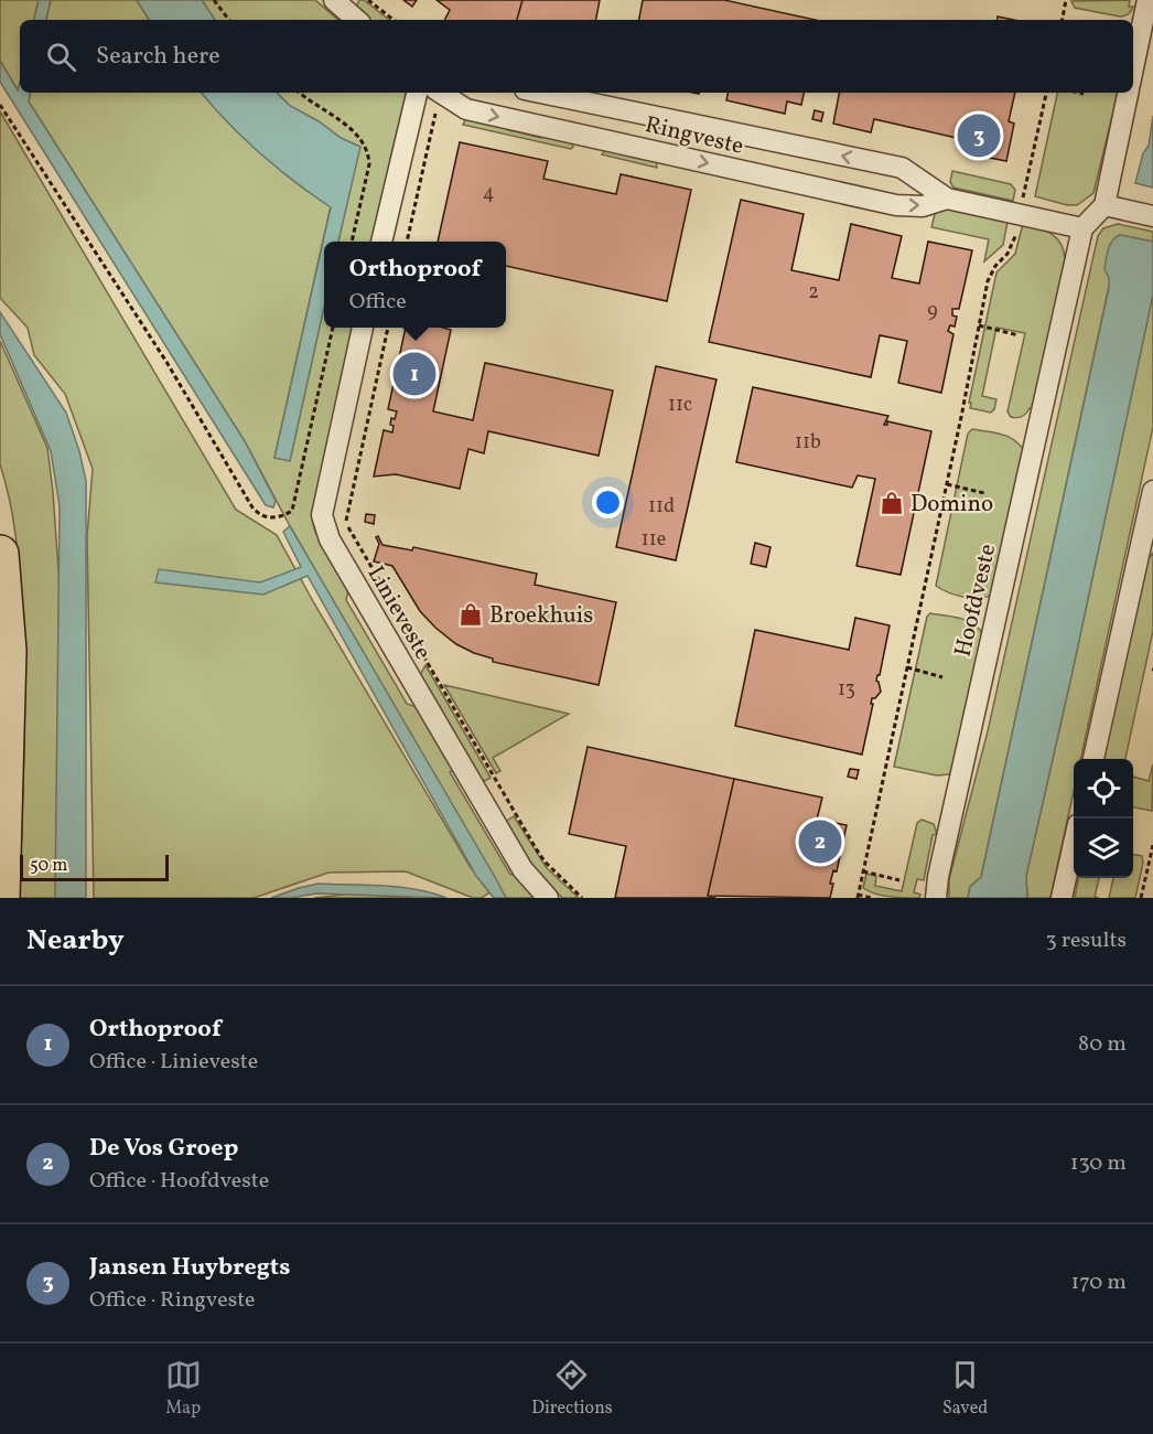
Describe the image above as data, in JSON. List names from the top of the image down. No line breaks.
{"streets":{"street":["Ringveste","Hoofdveste","Linieveste"]},"crossings":[["Ringveste","Hoofdveste"]],"places":{"shop":["Domino","Broekhuis"]},"house_numbers":["4","2","9","11c","11b","11d","11e","13"],"scale_bar":"50 m","page":{"search":"Search here","pins":["3","1","2"],"popup":["Orthoproof","Office"],"scale":"50 m","heading":["Nearby","3 results"],"list":[{"mark":"1","name":"Orthoproof","note":"Office · Linieveste","value":"80 m"},{"mark":"2","name":"De Vos Groep","note":"Office · Hoofdveste","value":"130 m"},{"mark":"3","name":"Jansen Huybregts","note":"Office · Ringveste","value":"170 m"}],"nav":["Map","Directions","Saved"]}}
